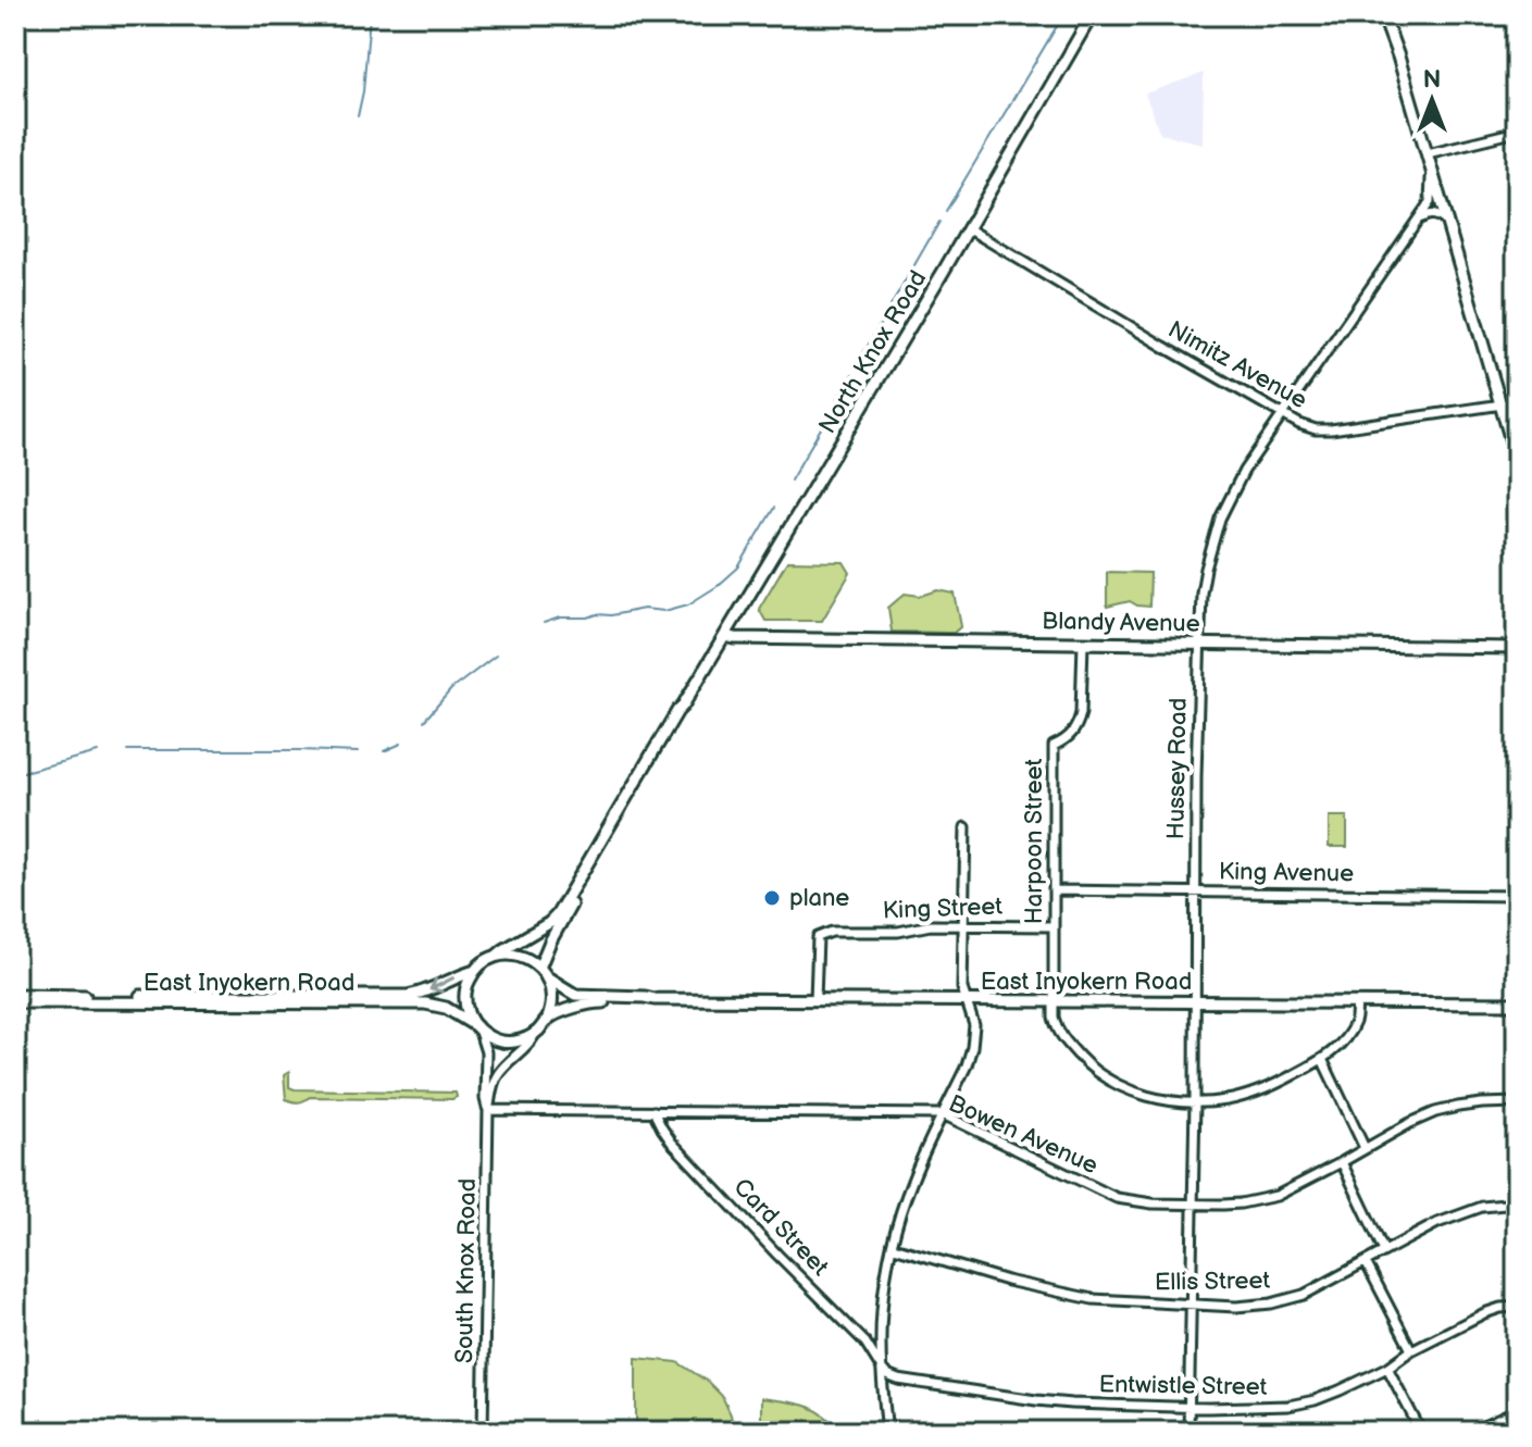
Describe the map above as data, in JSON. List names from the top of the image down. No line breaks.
{"streets":{"street":["North Knox Road","Nimitz Avenue","Blandy Avenue","Hussey Road","Harpoon Street","King Avenue","King Street","East Inyokern Road","Bowen Avenue","Card Street","South Knox Road","Ellis Street","Entwistle Street"]},"crossings":[["North Knox Road","Nimitz Avenue"],["North Knox Road","Blandy Avenue"],["North Knox Road","East Inyokern Road"],["North Knox Road","South Knox Road"],["Nimitz Avenue","Hussey Road"],["Blandy Avenue","Hussey Road"],["Blandy Avenue","Harpoon Street"],["Hussey Road","Harpoon Street"],["Hussey Road","King Avenue"],["Hussey Road","East Inyokern Road"],["Hussey Road","Bowen Avenue"],["Hussey Road","Ellis Street"],["Hussey Road","Entwistle Street"],["Harpoon Street","King Avenue"],["Harpoon Street","King Street"],["Harpoon Street","East Inyokern Road"],["King Street","East Inyokern Road"],["East Inyokern Road","South Knox Road"],["Bowen Avenue","Card Street"],["Bowen Avenue","South Knox Road"],["Card Street","Entwistle Street"]],"places":["plane"],"north":"top"}
